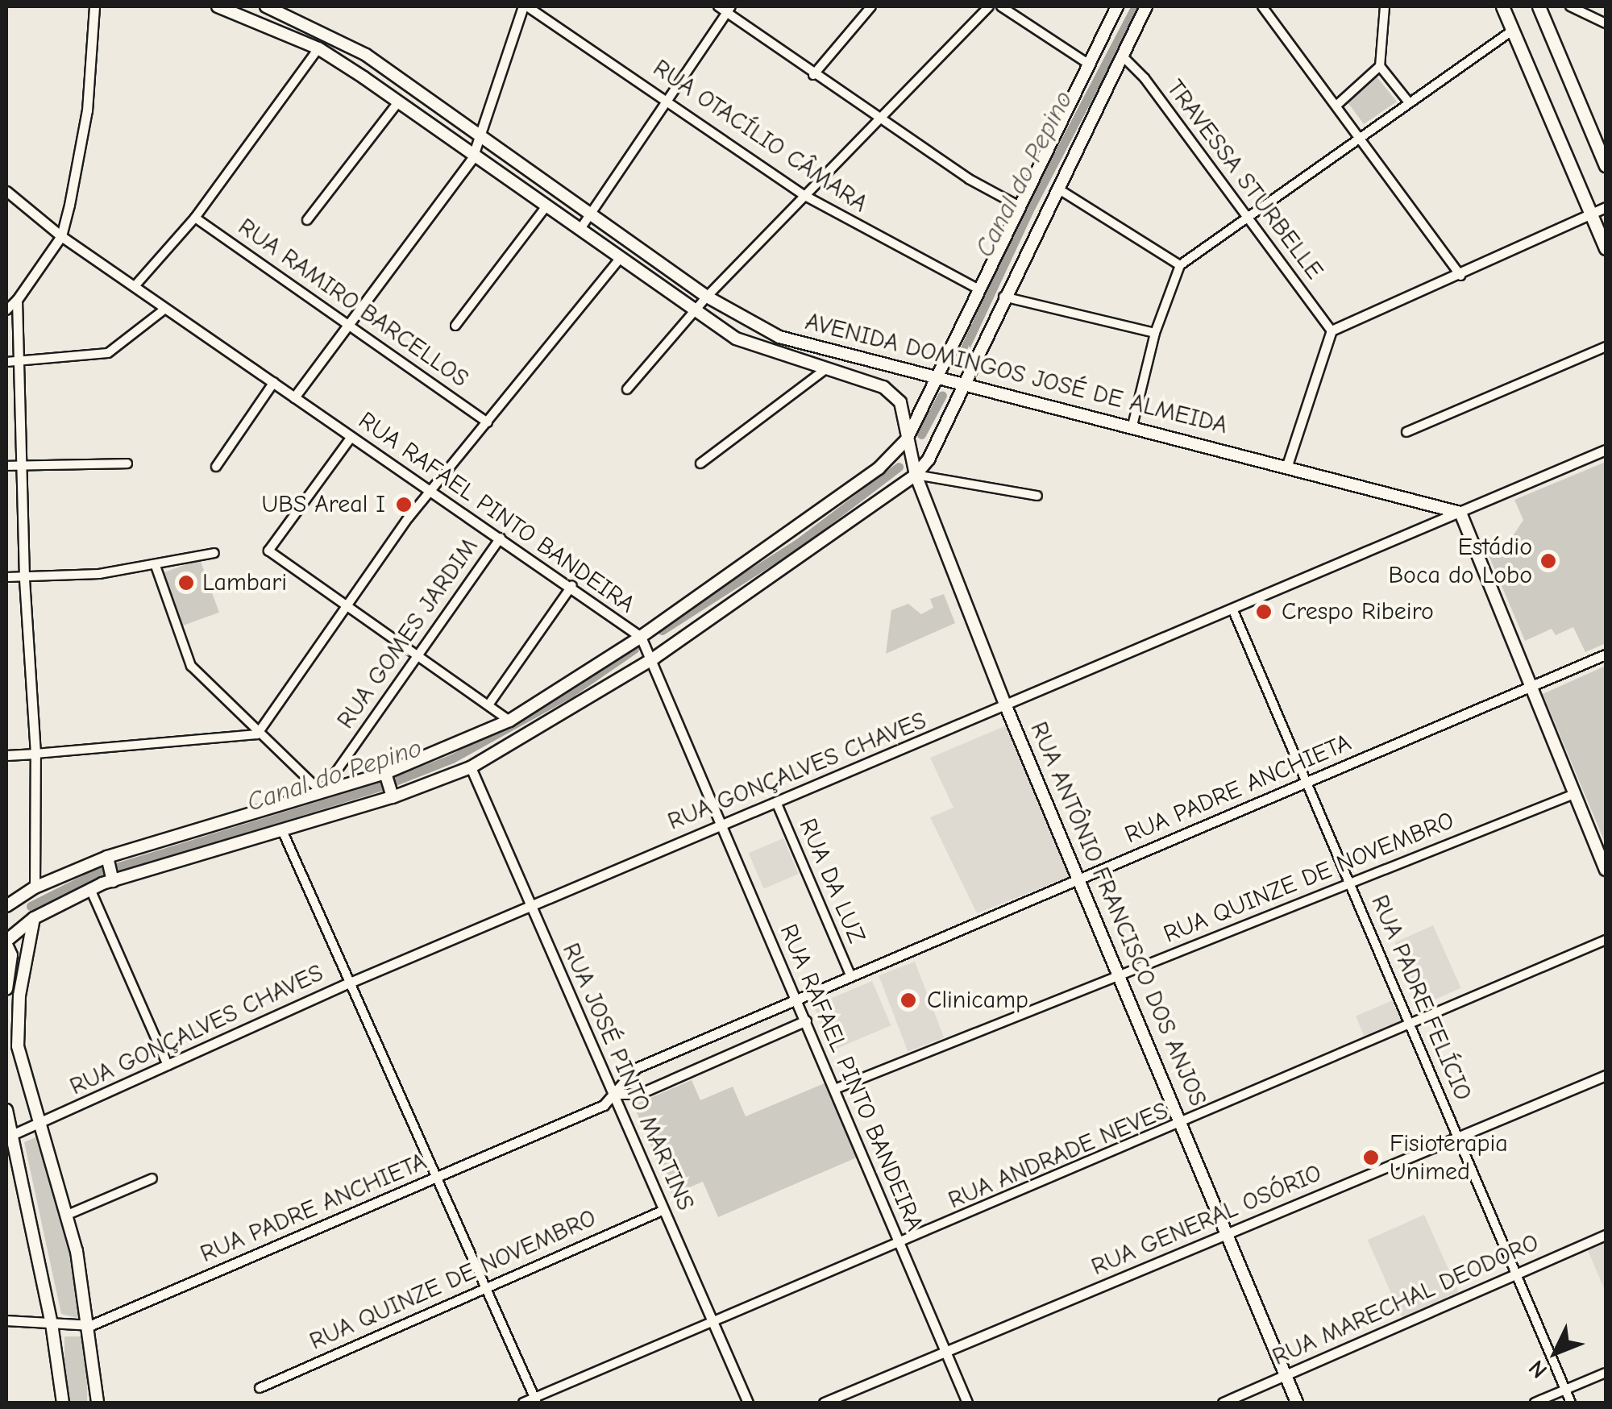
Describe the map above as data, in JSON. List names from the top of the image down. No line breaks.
{"streets":{"main road":["AVENIDA DOMINGOS JOSÉ DE ALMEIDA","RUA ANTÔNIO FRANCISCO DOS ANJOS"],"street":["RUA OTACÍLIO CÂMARA","TRAVESSA STURBELLE","RUA RAMIRO BARCELLOS","RUA RAFAEL PINTO BANDEIRA","RUA GOMES JARDIM","RUA GONÇALVES CHAVES","RUA PADRE ANCHIETA","RUA QUINZE DE NOVEMBRO","RUA DA LUZ","RUA PADRE FELÍCIO","RUA JOSÉ PINTO MARTINS","RUA ANDRADE NEVES","RUA GENERAL OSÓRIO","RUA MARECHAL DEODORO"]},"crossings":[["AVENIDA DOMINGOS JOSÉ DE ALMEIDA","RUA GONÇALVES CHAVES"],["AVENIDA DOMINGOS JOSÉ DE ALMEIDA","RUA ANTÔNIO FRANCISCO DOS ANJOS"],["RUA RAFAEL PINTO BANDEIRA","RUA GOMES JARDIM"],["RUA RAFAEL PINTO BANDEIRA","RUA GONÇALVES CHAVES"],["RUA RAFAEL PINTO BANDEIRA","RUA PADRE ANCHIETA"],["RUA RAFAEL PINTO BANDEIRA","RUA QUINZE DE NOVEMBRO"],["RUA RAFAEL PINTO BANDEIRA","RUA ANDRADE NEVES"],["RUA RAFAEL PINTO BANDEIRA","RUA GENERAL OSÓRIO"],["RUA GONÇALVES CHAVES","RUA DA LUZ"],["RUA GONÇALVES CHAVES","RUA ANTÔNIO FRANCISCO DOS ANJOS"],["RUA GONÇALVES CHAVES","RUA PADRE FELÍCIO"],["RUA GONÇALVES CHAVES","RUA JOSÉ PINTO MARTINS"],["RUA PADRE ANCHIETA","RUA DA LUZ"],["RUA PADRE ANCHIETA","RUA ANTÔNIO FRANCISCO DOS ANJOS"],["RUA PADRE ANCHIETA","RUA PADRE FELÍCIO"],["RUA PADRE ANCHIETA","RUA JOSÉ PINTO MARTINS"],["RUA QUINZE DE NOVEMBRO","RUA ANTÔNIO FRANCISCO DOS ANJOS"],["RUA QUINZE DE NOVEMBRO","RUA PADRE FELÍCIO"],["RUA QUINZE DE NOVEMBRO","RUA JOSÉ PINTO MARTINS"],["RUA ANTÔNIO FRANCISCO DOS ANJOS","RUA ANDRADE NEVES"],["RUA ANTÔNIO FRANCISCO DOS ANJOS","RUA GENERAL OSÓRIO"],["RUA ANTÔNIO FRANCISCO DOS ANJOS","RUA MARECHAL DEODORO"],["RUA PADRE FELÍCIO","RUA ANDRADE NEVES"],["RUA PADRE FELÍCIO","RUA GENERAL OSÓRIO"],["RUA PADRE FELÍCIO","RUA MARECHAL DEODORO"],["RUA JOSÉ PINTO MARTINS","RUA ANDRADE NEVES"]],"water":["Canal do Pepino"],"places":["UBS Areal I","Estádio Boca do Lobo","Lambari","Crespo Ribeiro","Clinicamp","Fisioterapia Unimed"],"north":"bottom left"}
